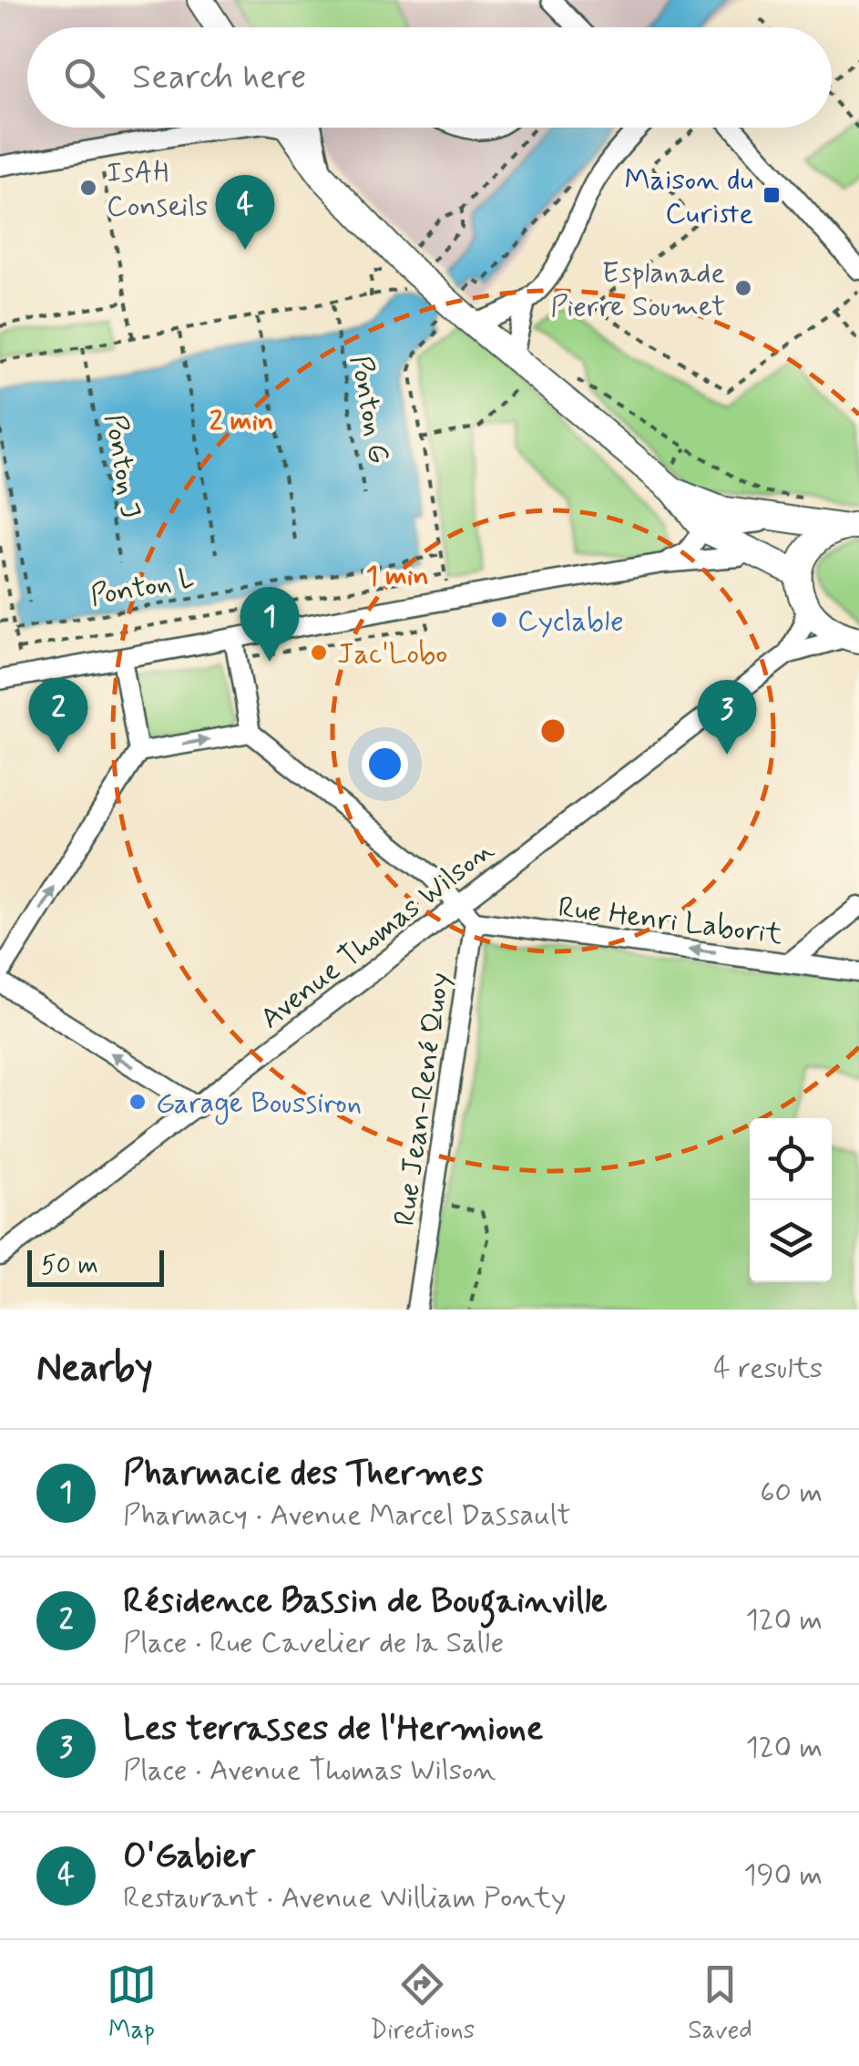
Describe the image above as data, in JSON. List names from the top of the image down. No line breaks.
{"streets":{"street":["Rue Henri Laborit","Avenue Thomas Wilson","Rue Jean-René Quoy"],"path":["Ponton G","Ponton J","Ponton L"]},"crossings":[["Rue Henri Laborit","Rue Jean-René Quoy"]],"one_way":["Rue Henri Laborit"],"places":{"other":["IsAH Conseils","Esplanade Pierre Soumet","Cyclable","Jac'Lobo","Garage Boussiron"],"transit":["Maison du Curiste"]},"scale_bar":"50 m","page":{"search":"Search here","pins":["4","1","2","3"],"scale":"50 m","heading":["Nearby","4 results"],"list":[{"mark":"1","name":"Pharmacie des Thermes","note":"Pharmacy · Avenue Marcel Dassault","value":"60 m"},{"mark":"2","name":"Résidence Bassin de Bougainville","note":"Place · Rue Cavelier de la Salle","value":"120 m"},{"mark":"3","name":"Les terrasses de l'Hermione","note":"Place · Avenue Thomas Wilson","value":"120 m"},{"mark":"4","name":"O'Gabier","note":"Restaurant · Avenue William Ponty","value":"190 m"}],"nav":["Map","Directions","Saved"]},"rings":["2 min","1 min"]}
